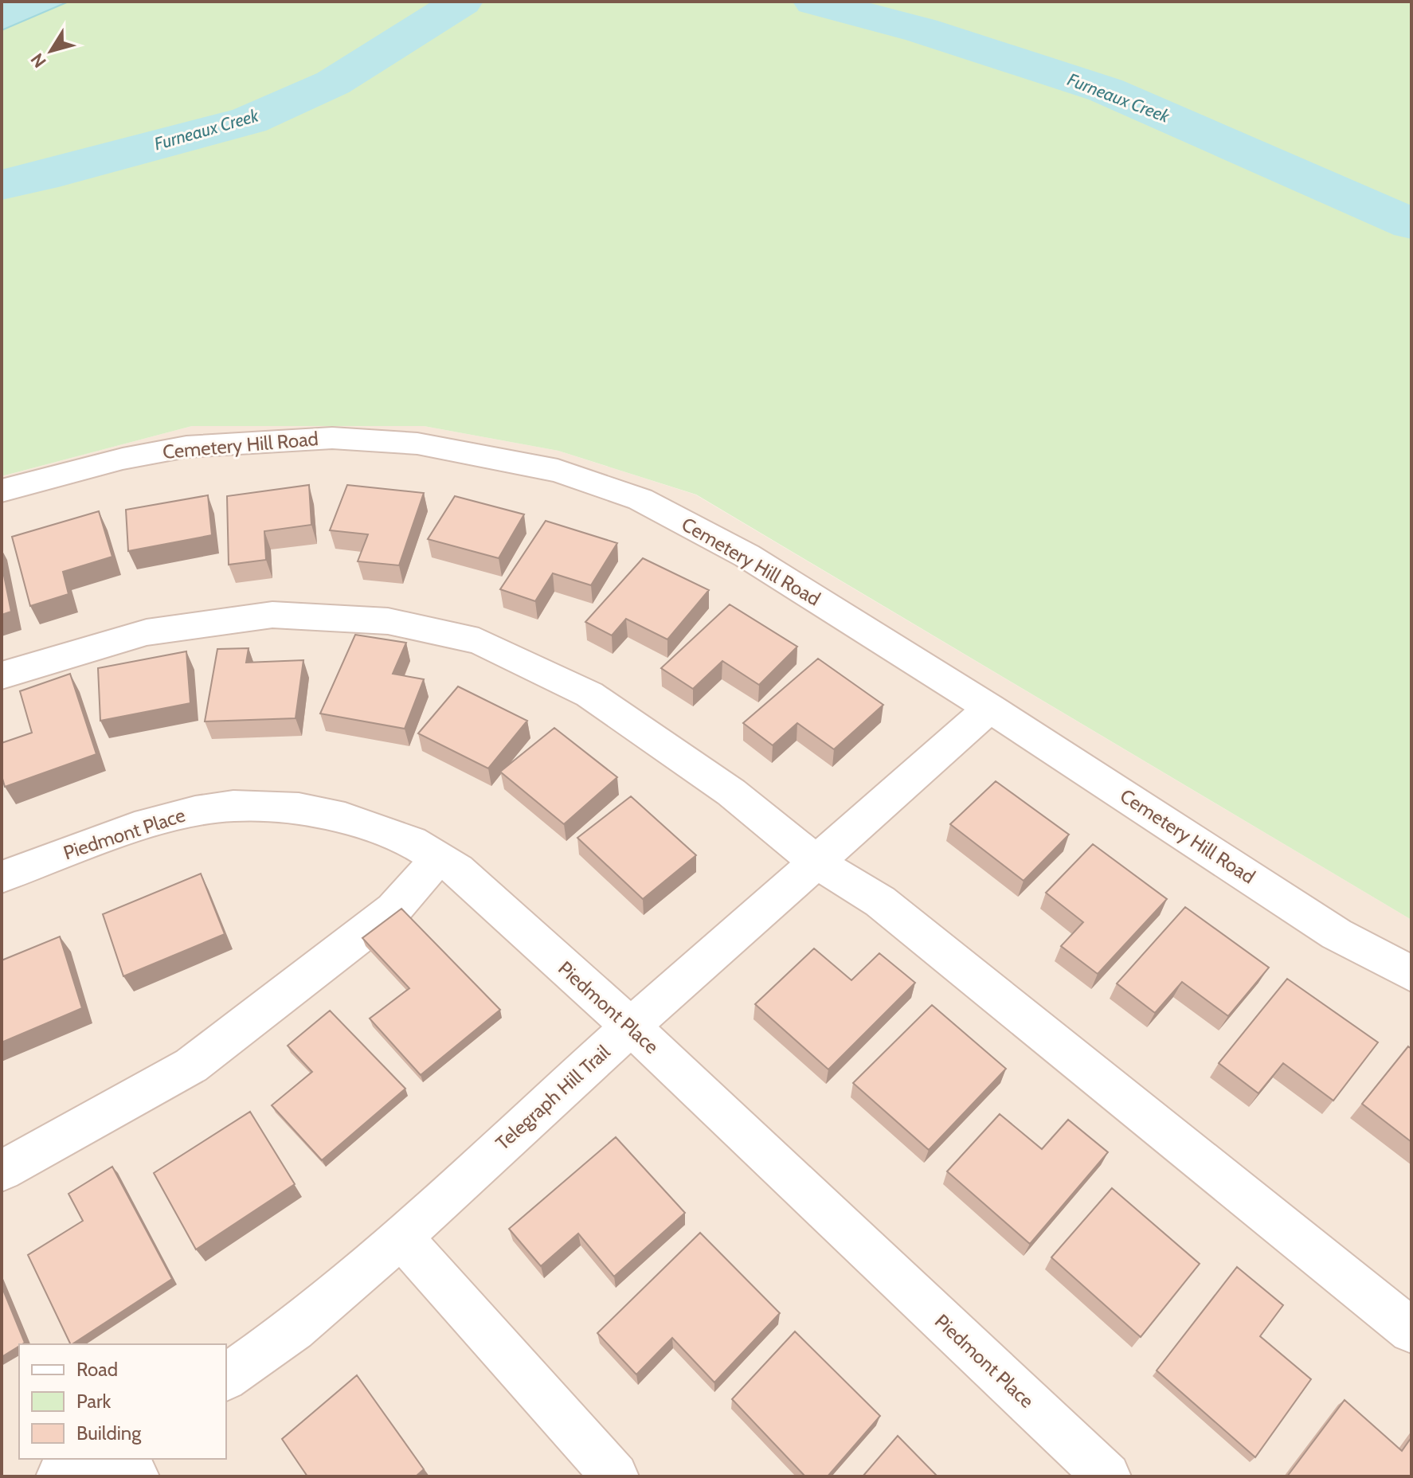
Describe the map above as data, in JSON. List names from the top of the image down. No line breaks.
{"streets":{"street":["Cemetery Hill Road","Piedmont Place","Telegraph Hill Trail"]},"crossings":[["Cemetery Hill Road","Telegraph Hill Trail"],["Piedmont Place","Telegraph Hill Trail"]],"water":["Furneaux Creek"],"legend":["Road","Park","Building"],"north":"bottom left"}
